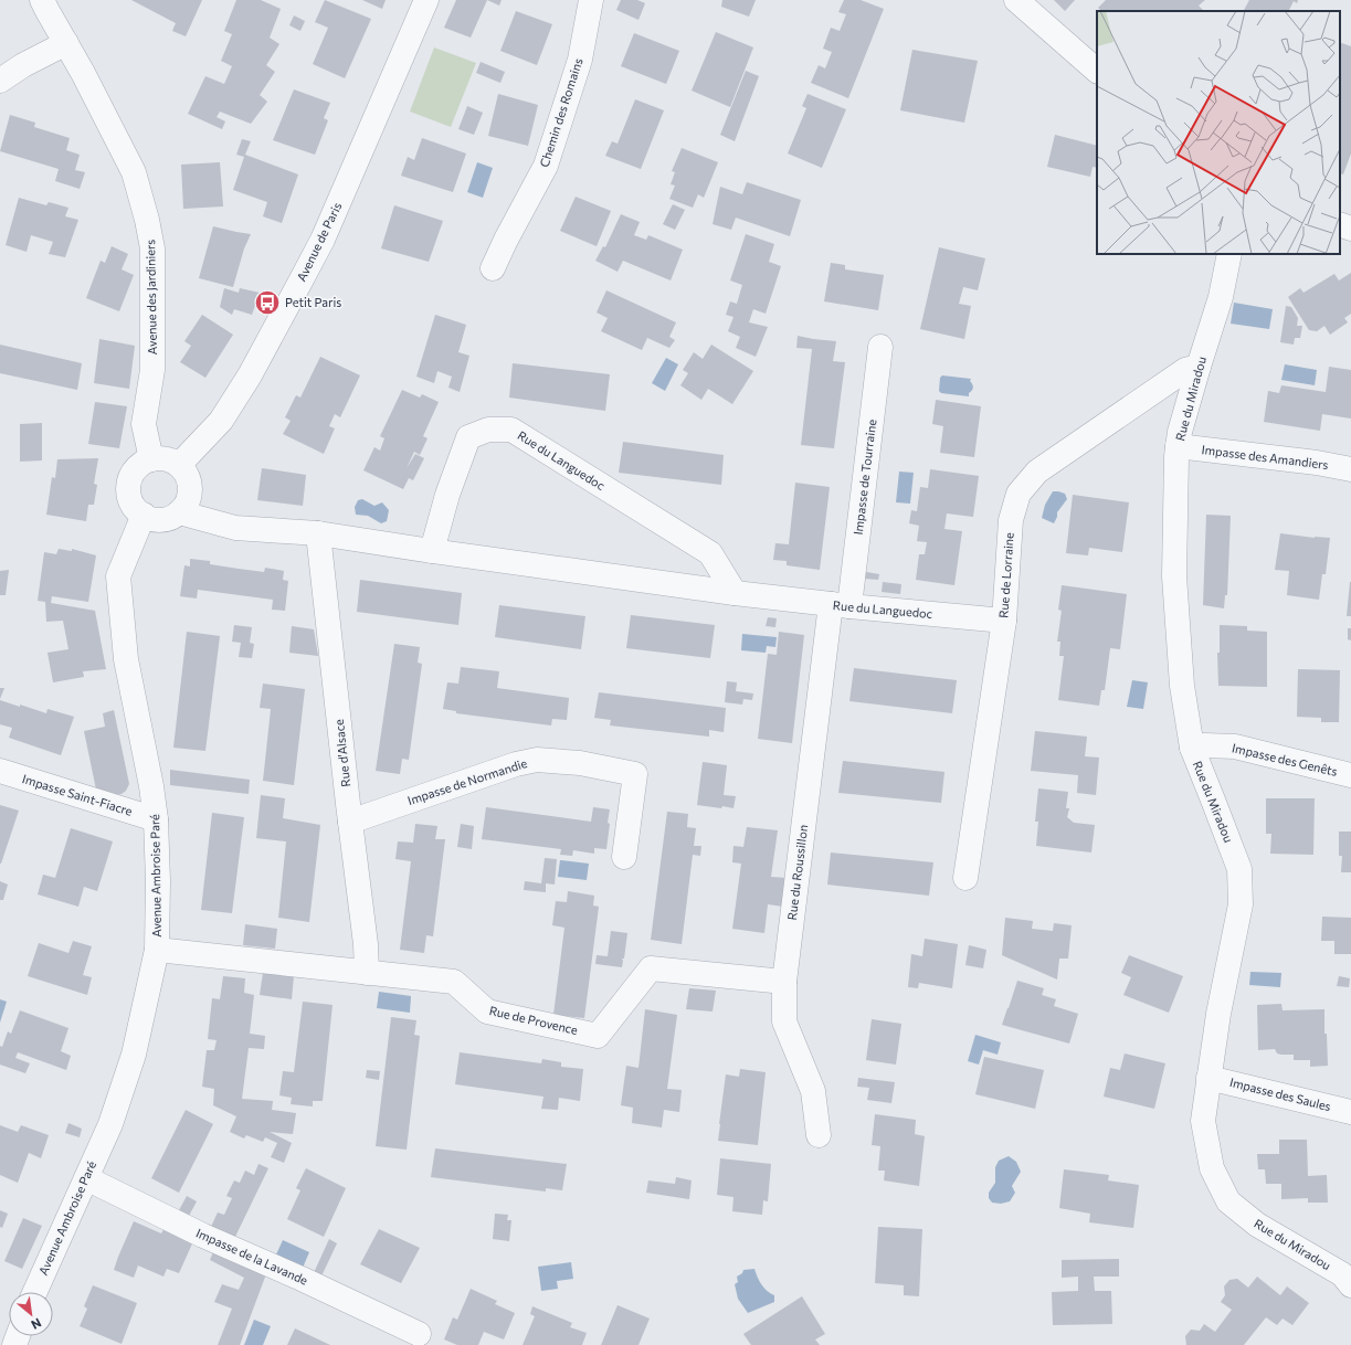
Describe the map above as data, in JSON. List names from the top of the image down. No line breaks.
{"streets":{"street":["Chemin des Romains","Avenue de Paris","Avenue des Jardiniers","Rue du Miradou","Impasse des Amandiers","Rue du Languedoc","Impasse de Tourraine","Rue de Lorraine","Rue d'Alsace","Impasse des Genêts","Impasse de Normandie","Impasse Saint-Fiacre","Rue du Roussillon","Avenue Ambroise Paré","Rue de Provence","Impasse des Saules","Impasse de la Lavande"]},"crossings":[["Avenue de Paris","Avenue des Jardiniers"],["Avenue de Paris","Rue du Languedoc"],["Avenue de Paris","Avenue Ambroise Paré"],["Avenue des Jardiniers","Rue du Languedoc"],["Avenue des Jardiniers","Avenue Ambroise Paré"],["Rue du Miradou","Impasse des Amandiers"],["Rue du Miradou","Rue de Lorraine"],["Rue du Miradou","Impasse des Genêts"],["Rue du Miradou","Impasse des Saules"],["Rue du Languedoc","Impasse de Tourraine"],["Rue du Languedoc","Rue de Lorraine"],["Rue du Languedoc","Rue d'Alsace"],["Rue du Languedoc","Rue du Roussillon"],["Rue du Languedoc","Avenue Ambroise Paré"],["Impasse de Tourraine","Rue du Roussillon"],["Rue d'Alsace","Impasse de Normandie"],["Rue d'Alsace","Rue de Provence"],["Impasse Saint-Fiacre","Avenue Ambroise Paré"],["Rue du Roussillon","Rue de Provence"],["Avenue Ambroise Paré","Rue de Provence"],["Avenue Ambroise Paré","Impasse de la Lavande"]],"places":{"bus stop":["Petit Paris"]},"north":"bottom right"}
